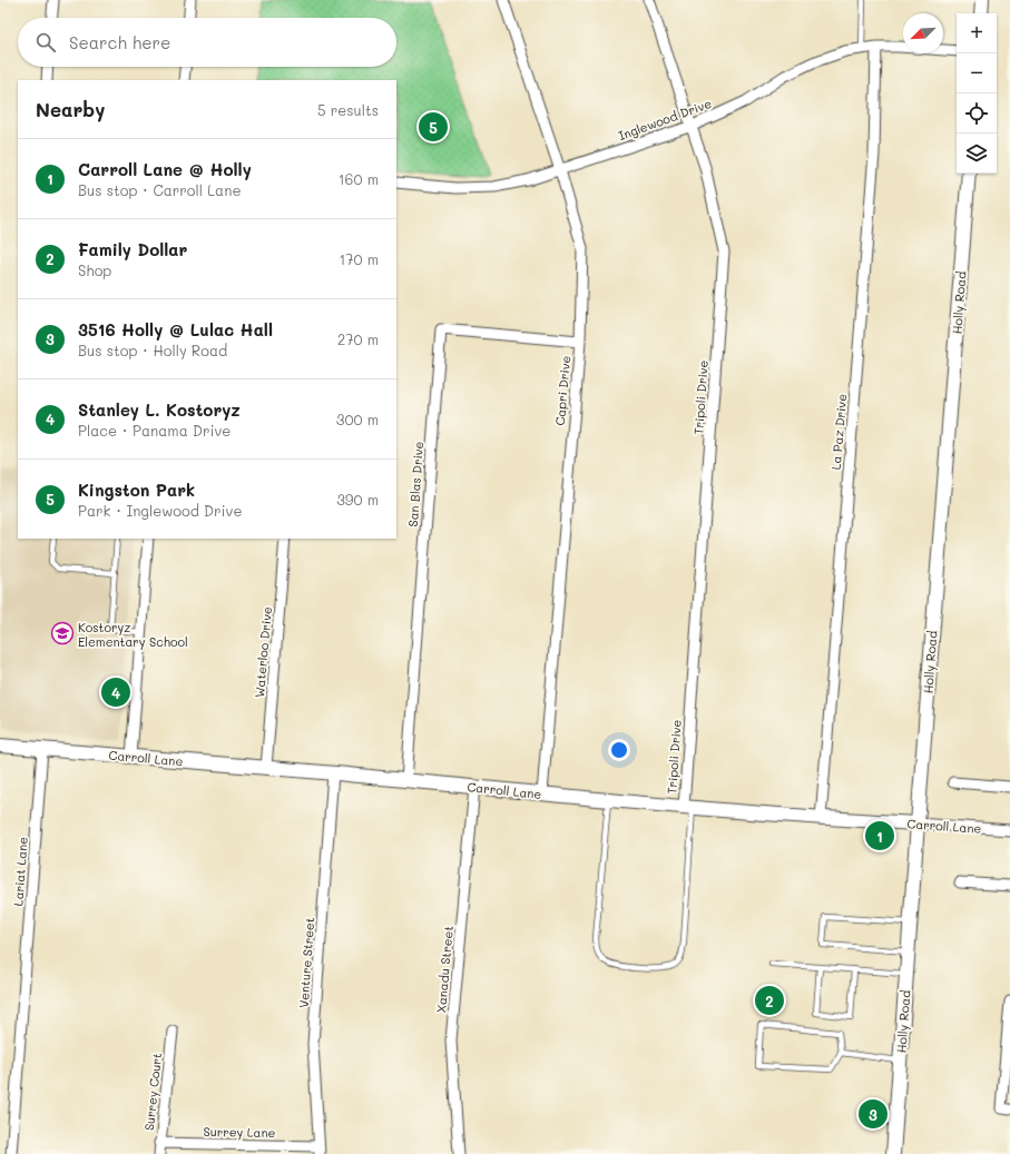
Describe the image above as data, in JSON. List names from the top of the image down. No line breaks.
{"streets":{"main road":["Holly Road","Carroll Lane"],"street":["Inglewood Drive","Capri Drive","Tripoli Drive","La Paz Drive","San Blas Drive","Waterloo Drive","Lariat Lane","Venture Street","Xanadu Street","Surrey Court","Surrey Lane"]},"crossings":[["Inglewood Drive","Capri Drive"],["Inglewood Drive","Tripoli Drive"],["Inglewood Drive","La Paz Drive"],["Holly Road","Carroll Lane"],["Capri Drive","San Blas Drive"],["Capri Drive","Carroll Lane"],["Tripoli Drive","Carroll Lane"],["La Paz Drive","Carroll Lane"],["San Blas Drive","Carroll Lane"],["Waterloo Drive","Carroll Lane"],["Carroll Lane","Lariat Lane"],["Carroll Lane","Venture Street"],["Carroll Lane","Xanadu Street"],["Venture Street","Surrey Lane"],["Surrey Court","Surrey Lane"]],"places":{"school or university":["Kostoryz Elementary School"]},"north":"bottom left","page":{"map_buttons":["+","−"],"search":"Search here","heading":["Nearby","5 results"],"pins":["5","4","1","2","3"],"list":[{"mark":"1","name":"Carroll Lane @ Holly","note":"Bus stop · Carroll Lane","value":"160 m"},{"mark":"2","name":"Family Dollar","note":"Shop","value":"170 m"},{"mark":"3","name":"3516 Holly @ Lulac Hall","note":"Bus stop · Holly Road","value":"270 m"},{"mark":"4","name":"Stanley L. Kostoryz","note":"Place · Panama Drive","value":"300 m"},{"mark":"5","name":"Kingston Park","note":"Park · Inglewood Drive","value":"390 m"}]}}
